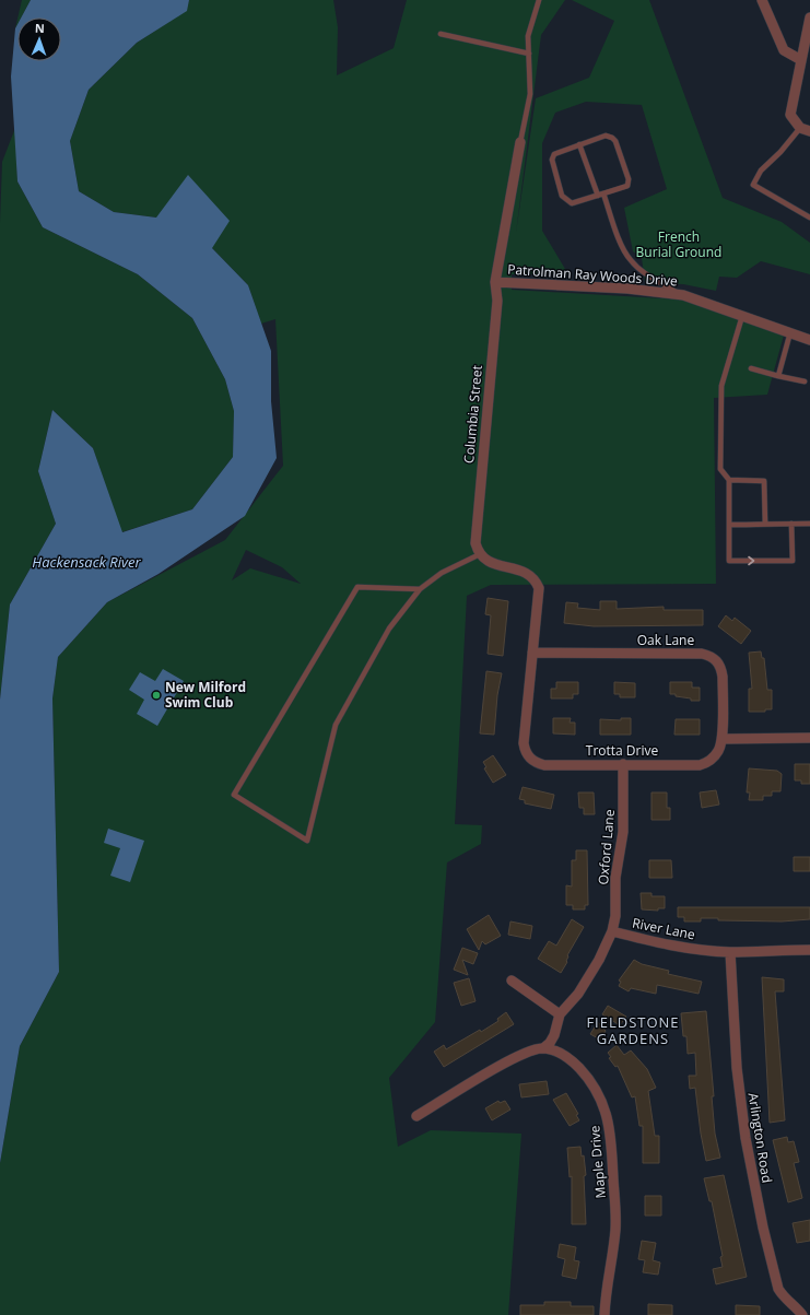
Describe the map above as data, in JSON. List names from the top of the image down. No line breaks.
{"streets":{"street":["Patrolman Ray Woods Drive","Columbia Street","Oak Lane","Trotta Drive","Oxford Lane","River Lane","Arlington Road","Maple Drive"]},"crossings":[["Patrolman Ray Woods Drive","Columbia Street"],["Oak Lane","Trotta Drive"],["Trotta Drive","Oxford Lane"],["Oxford Lane","River Lane"],["River Lane","Arlington Road"]],"districts":["FIELDSTONE GARDENS"],"water":["Hackensack River"],"parks":["French Burial Ground"],"places":["New Milford Swim Club"],"north":"top"}
